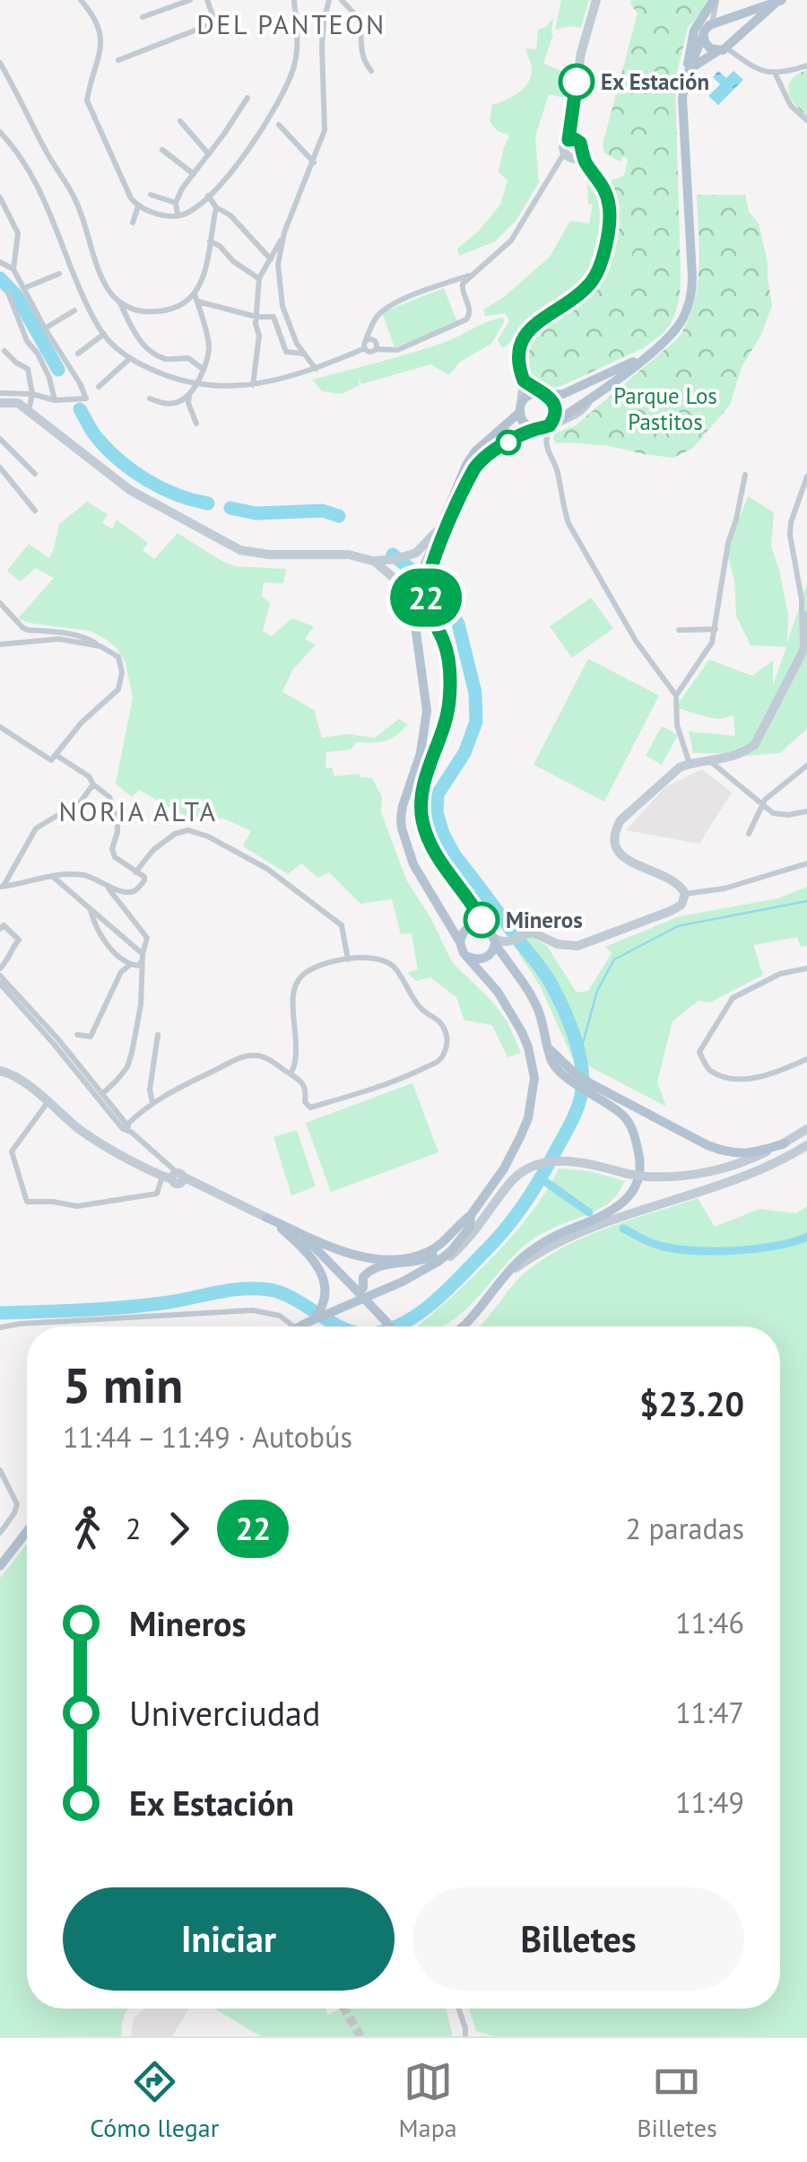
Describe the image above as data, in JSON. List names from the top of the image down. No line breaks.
{"districts":["DEL PANTEON","NORIA ALTA"],"parks":["Parque Los Pastitos"],"places":["Ex Estación","Mineros"],"lines":["bus line 22"],"page":{"on_map":"22","heading":["5 min","11:44 – 11:49 · Autobús","$23.20"],"legs":["2","22","2 paradas"],"list":[{"name":"Mineros","value":"11:46"},{"name":"Univerciudad","value":"11:47"},{"name":"Ex Estación","value":"11:49"}],"buttons":["Iniciar","Billetes"],"tabs":["Cómo llegar","Mapa","Billetes"]}}
